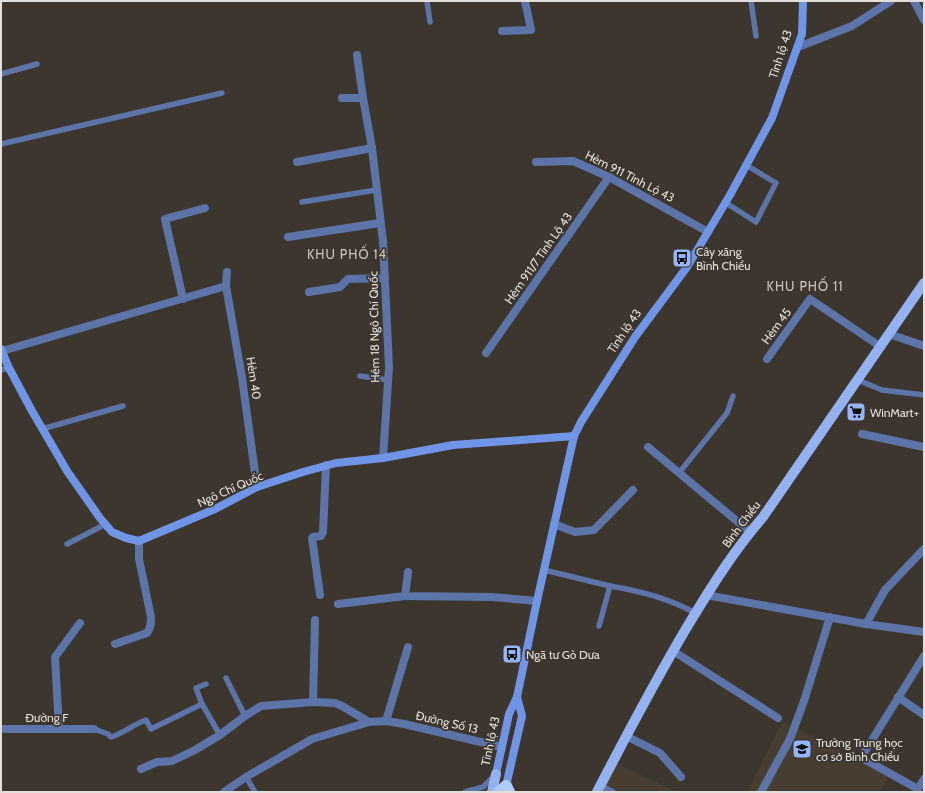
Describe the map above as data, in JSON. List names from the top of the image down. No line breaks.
{"streets":{"main road":["Tỉnh lộ 43","Ngô Chí Quốc","Bình Chiểu"],"street":["Hẻm 911 Tỉnh Lộ 43","Hẻm 911/7 Tỉnh Lộ 43","Hẻm 45","Hẻm 18 Ngô Chí Quốc","Hẻm 40","Đường F","Đường Số 13"]},"crossings":[["Tỉnh lộ 43","Hẻm 911 Tỉnh Lộ 43"],["Tỉnh lộ 43","Ngô Chí Quốc"],["Tỉnh lộ 43","Đường Số 13"],["Hẻm 911 Tỉnh Lộ 43","Hẻm 911/7 Tỉnh Lộ 43"],["Hẻm 45","Bình Chiểu"],["Hẻm 18 Ngô Chí Quốc","Ngô Chí Quốc"],["Hẻm 40","Ngô Chí Quốc"]],"districts":["KHU PHỐ 14","KHU PHỐ 11"],"places":{"bus stop":["Cây xăng Bình Chiểu","Ngã tư Gò Dưa"],"supermarket":["WinMart+"],"school or university":["Trường Trung học cơ sở Bình Chiểu"]}}
